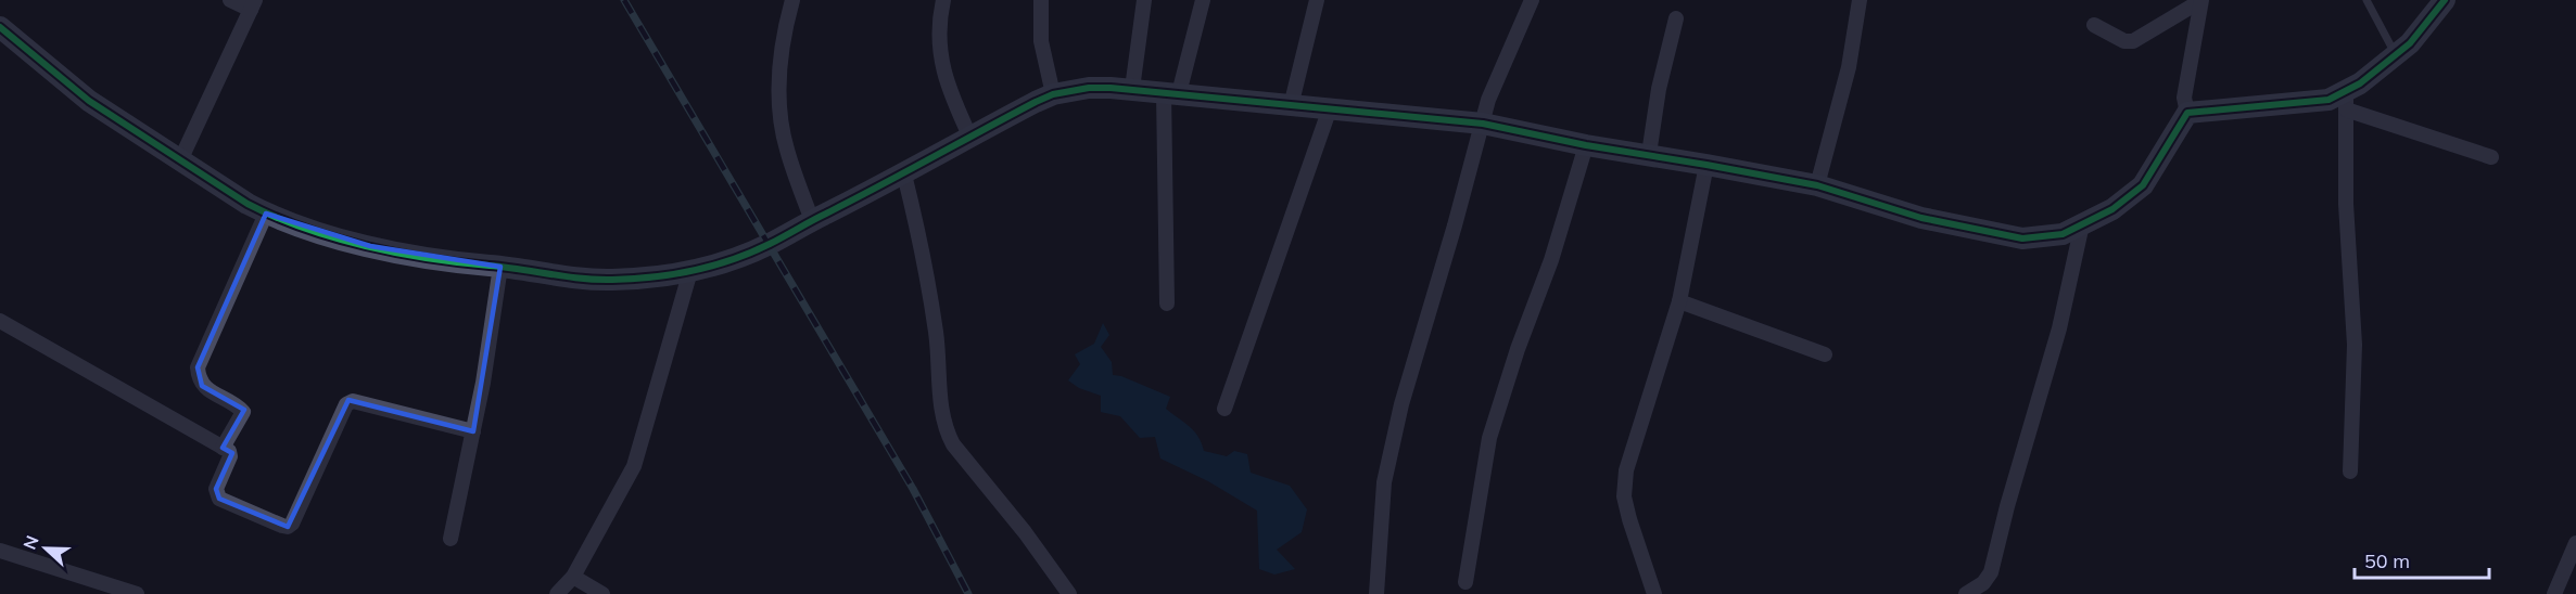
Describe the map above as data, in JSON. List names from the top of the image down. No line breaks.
{"scale_bar":"50 m","north":"left"}
